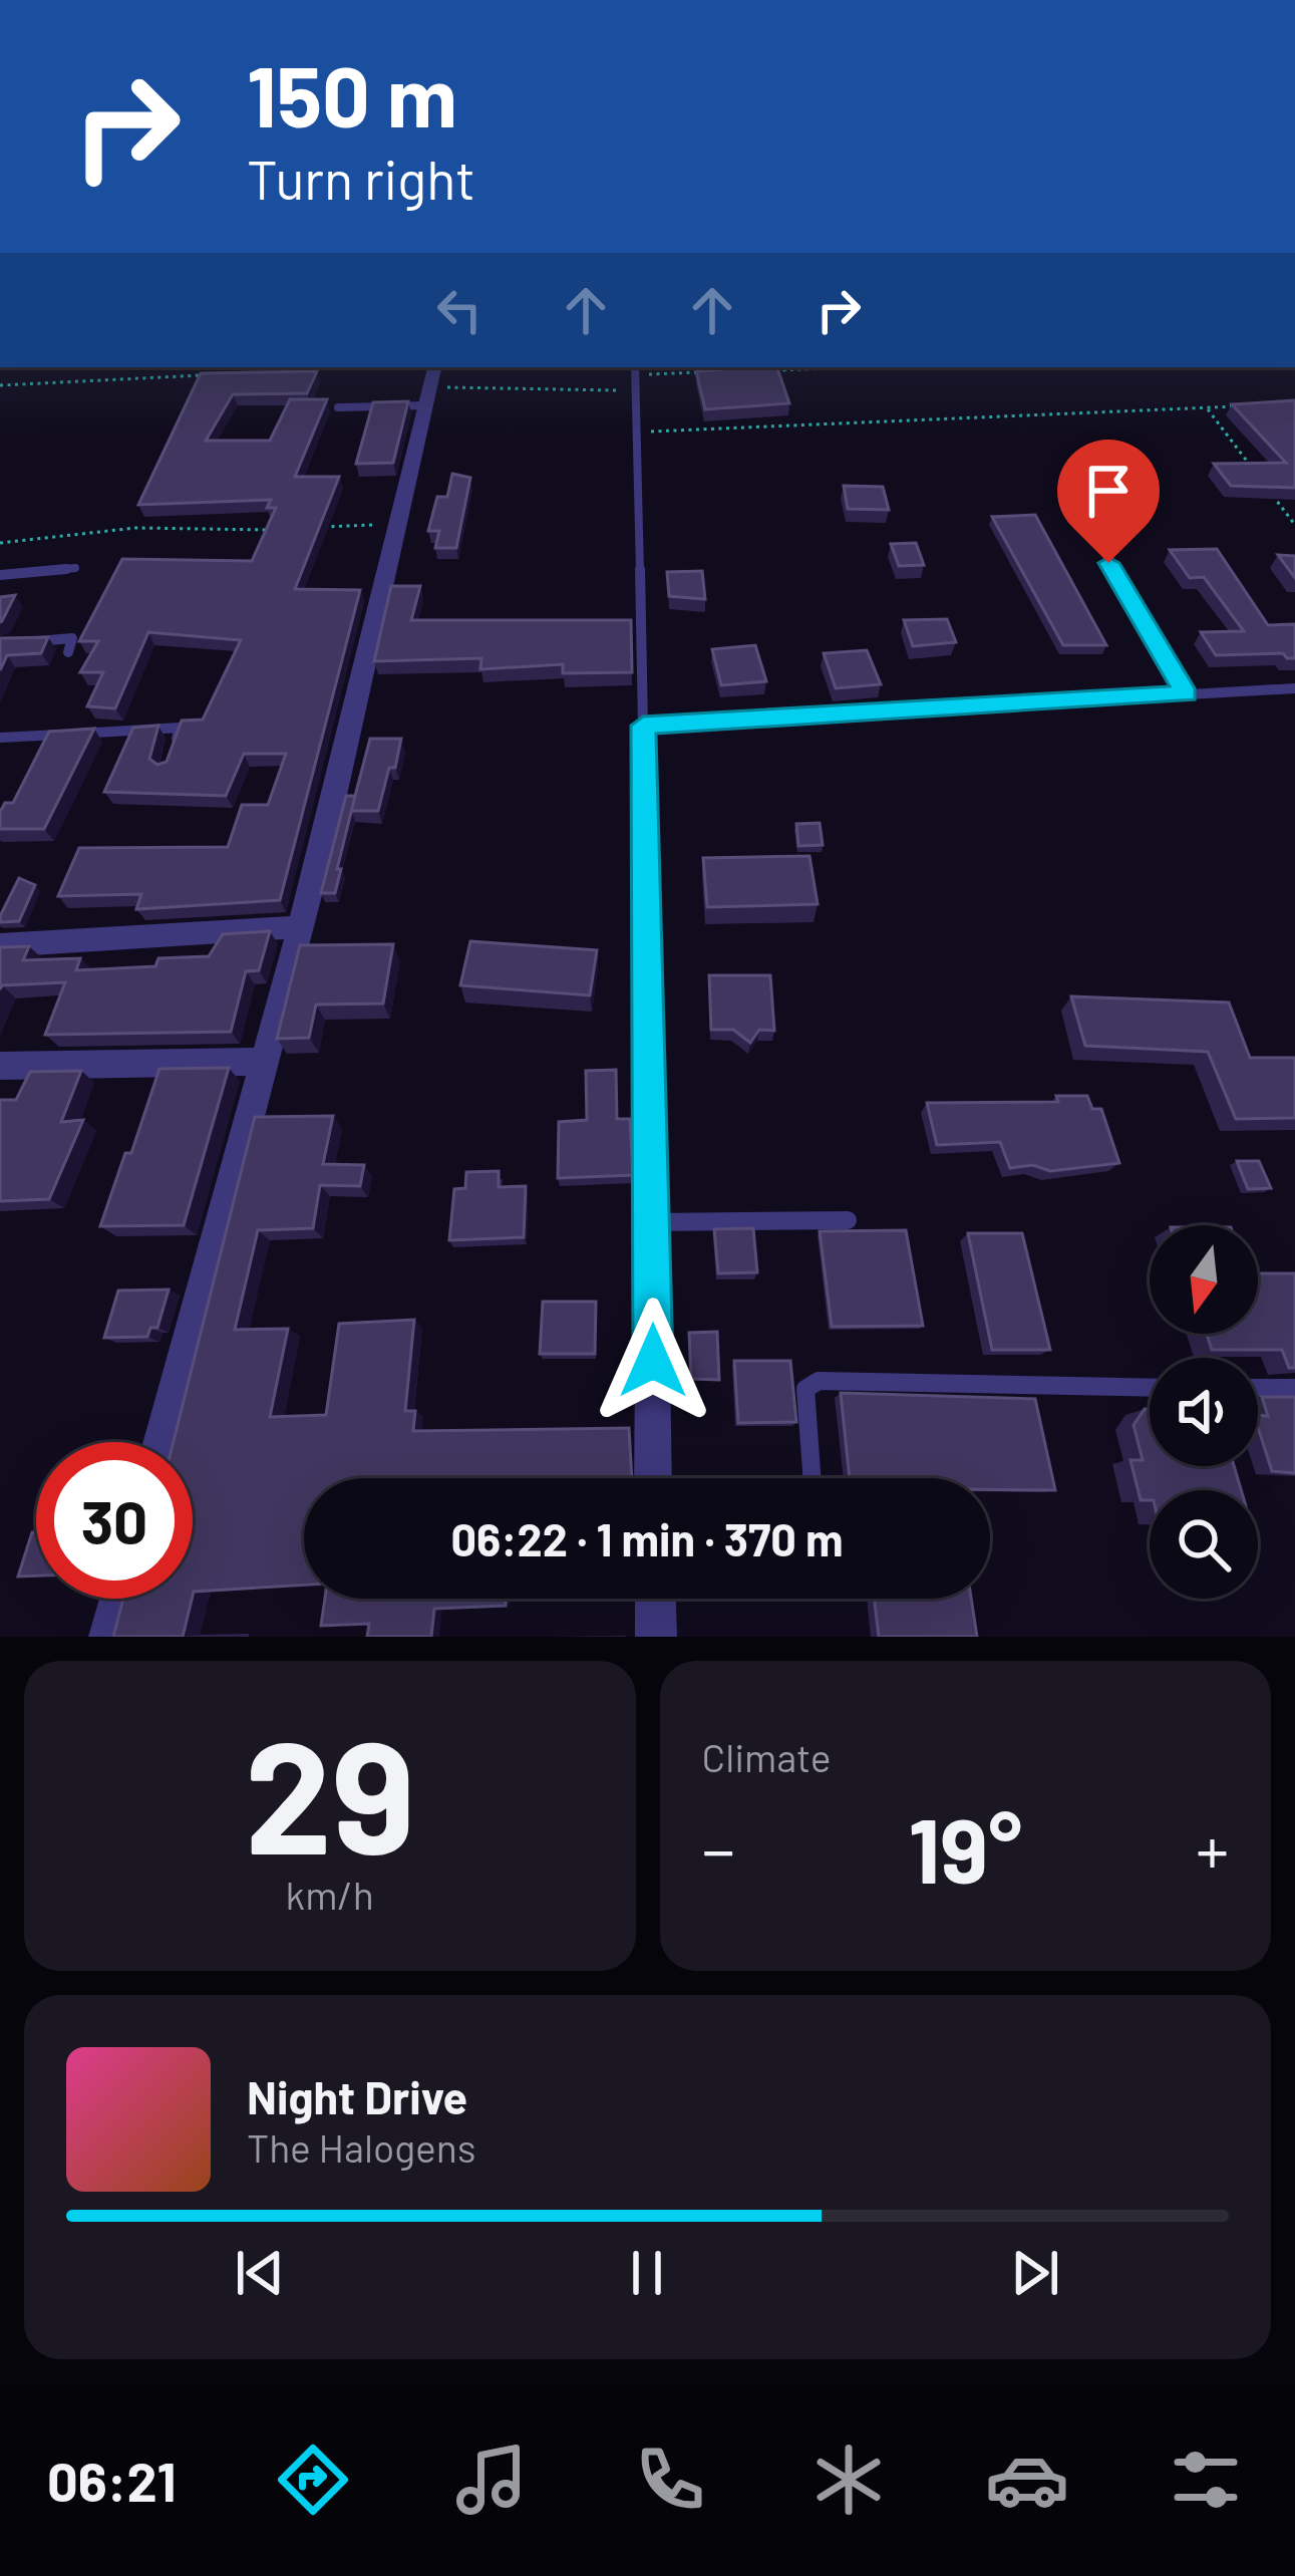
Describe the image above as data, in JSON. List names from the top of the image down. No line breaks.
{"north":"bottom","page":{"turn":["150 m","Turn right"],"limit":"30","trip":"06:22 · 1 min · 370 m","tile":[["29","km/h"],"Climate"],"heat":["−","19°","+"],"song":["Night Drive","The Halogens"],"tabs":"06:21"}}
